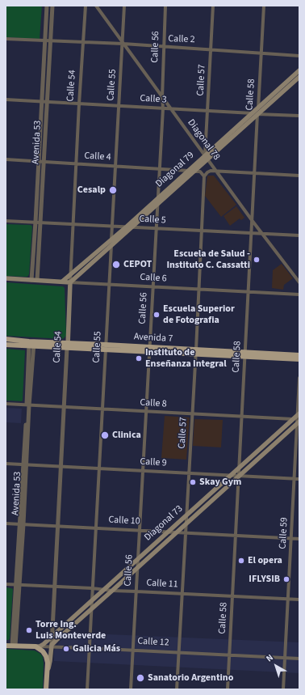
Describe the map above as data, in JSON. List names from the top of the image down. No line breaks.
{"streets":{"main road":["Calle 54","Diagonal 79","Calle 6","Avenida 7","Diagonal 73","Calle 12"],"street":["Calle 2","Calle 56","Calle 57","Calle 55","Calle 58","Calle 3","Diagonal 78","Avenida 53","Calle 4","Calle 5","Calle 8","Calle 9","Calle 10","Calle 59","Calle 11"]},"crossings":[["Calle 2","Calle 56"],["Calle 2","Calle 57"],["Calle 2","Calle 55"],["Calle 2","Calle 54"],["Calle 2","Calle 58"],["Calle 2","Diagonal 78"],["Calle 2","Avenida 53"],["Calle 56","Calle 3"],["Calle 56","Diagonal 78"],["Calle 56","Calle 4"],["Calle 56","Diagonal 79"],["Calle 56","Calle 5"],["Calle 56","Calle 6"],["Calle 56","Avenida 7"],["Calle 56","Calle 8"],["Calle 56","Calle 9"],["Calle 56","Calle 10"],["Calle 56","Diagonal 73"],["Calle 56","Calle 11"],["Calle 56","Calle 12"],["Calle 57","Calle 3"],["Calle 57","Diagonal 78"],["Calle 57","Diagonal 79"],["Calle 57","Calle 5"],["Calle 57","Calle 6"],["Calle 57","Avenida 7"],["Calle 57","Calle 8"],["Calle 57","Calle 9"],["Calle 57","Calle 10"],["Calle 57","Diagonal 73"],["Calle 57","Calle 11"],["Calle 57","Calle 12"],["Calle 55","Calle 3"],["Calle 55","Diagonal 78"],["Calle 55","Calle 4"],["Calle 55","Diagonal 79"],["Calle 55","Calle 5"],["Calle 55","Calle 6"],["Calle 55","Avenida 7"],["Calle 55","Calle 8"],["Calle 55","Calle 9"],["Calle 55","Calle 10"],["Calle 55","Diagonal 73"],["Calle 55","Calle 11"],["Calle 55","Calle 12"],["Calle 54","Calle 3"],["Calle 54","Calle 4"],["Calle 54","Diagonal 79"],["Calle 54","Calle 5"],["Calle 54","Calle 6"],["Calle 54","Avenida 7"],["Calle 54","Calle 8"],["Calle 54","Calle 9"],["Calle 54","Calle 10"],["Calle 54","Diagonal 73"],["Calle 54","Calle 11"],["Calle 54","Calle 12"],["Calle 58","Calle 3"],["Calle 58","Diagonal 78"],["Calle 58","Diagonal 79"],["Calle 58","Calle 5"],["Calle 58","Calle 6"],["Calle 58","Avenida 7"],["Calle 58","Calle 8"],["Calle 58","Calle 9"],["Calle 58","Calle 10"],["Calle 58","Diagonal 73"],["Calle 58","Calle 11"],["Calle 58","Calle 12"],["Calle 3","Diagonal 78"],["Calle 3","Avenida 53"],["Calle 3","Diagonal 79"],["Diagonal 78","Diagonal 79"],["Diagonal 78","Calle 5"],["Avenida 53","Calle 4"],["Avenida 53","Calle 5"],["Avenida 53","Calle 6"],["Avenida 53","Avenida 7"],["Avenida 53","Calle 8"],["Avenida 53","Calle 9"],["Avenida 53","Calle 10"],["Avenida 53","Calle 11"],["Avenida 53","Calle 12"],["Calle 4","Diagonal 79"],["Diagonal 79","Calle 5"],["Diagonal 79","Calle 6"],["Calle 8","Diagonal 73"],["Calle 8","Calle 59"],["Calle 9","Diagonal 73"],["Calle 9","Calle 59"],["Calle 10","Diagonal 73"],["Calle 10","Calle 59"],["Diagonal 73","Calle 59"],["Diagonal 73","Calle 11"],["Diagonal 73","Calle 12"],["Calle 59","Calle 11"],["Calle 59","Calle 12"]],"places":["Cesalp","Escuela de Salud - Instituto C. Cassatti","CEPOT","Escuela Superior de Fotografia","Instituto de Enseñanza Integral","Clinica","Skay Gym","El opera","IFLYSIB","Torre Ing. Luis Monteverde","Galicia Más","Sanatorio Argentino"],"north":"top left"}
